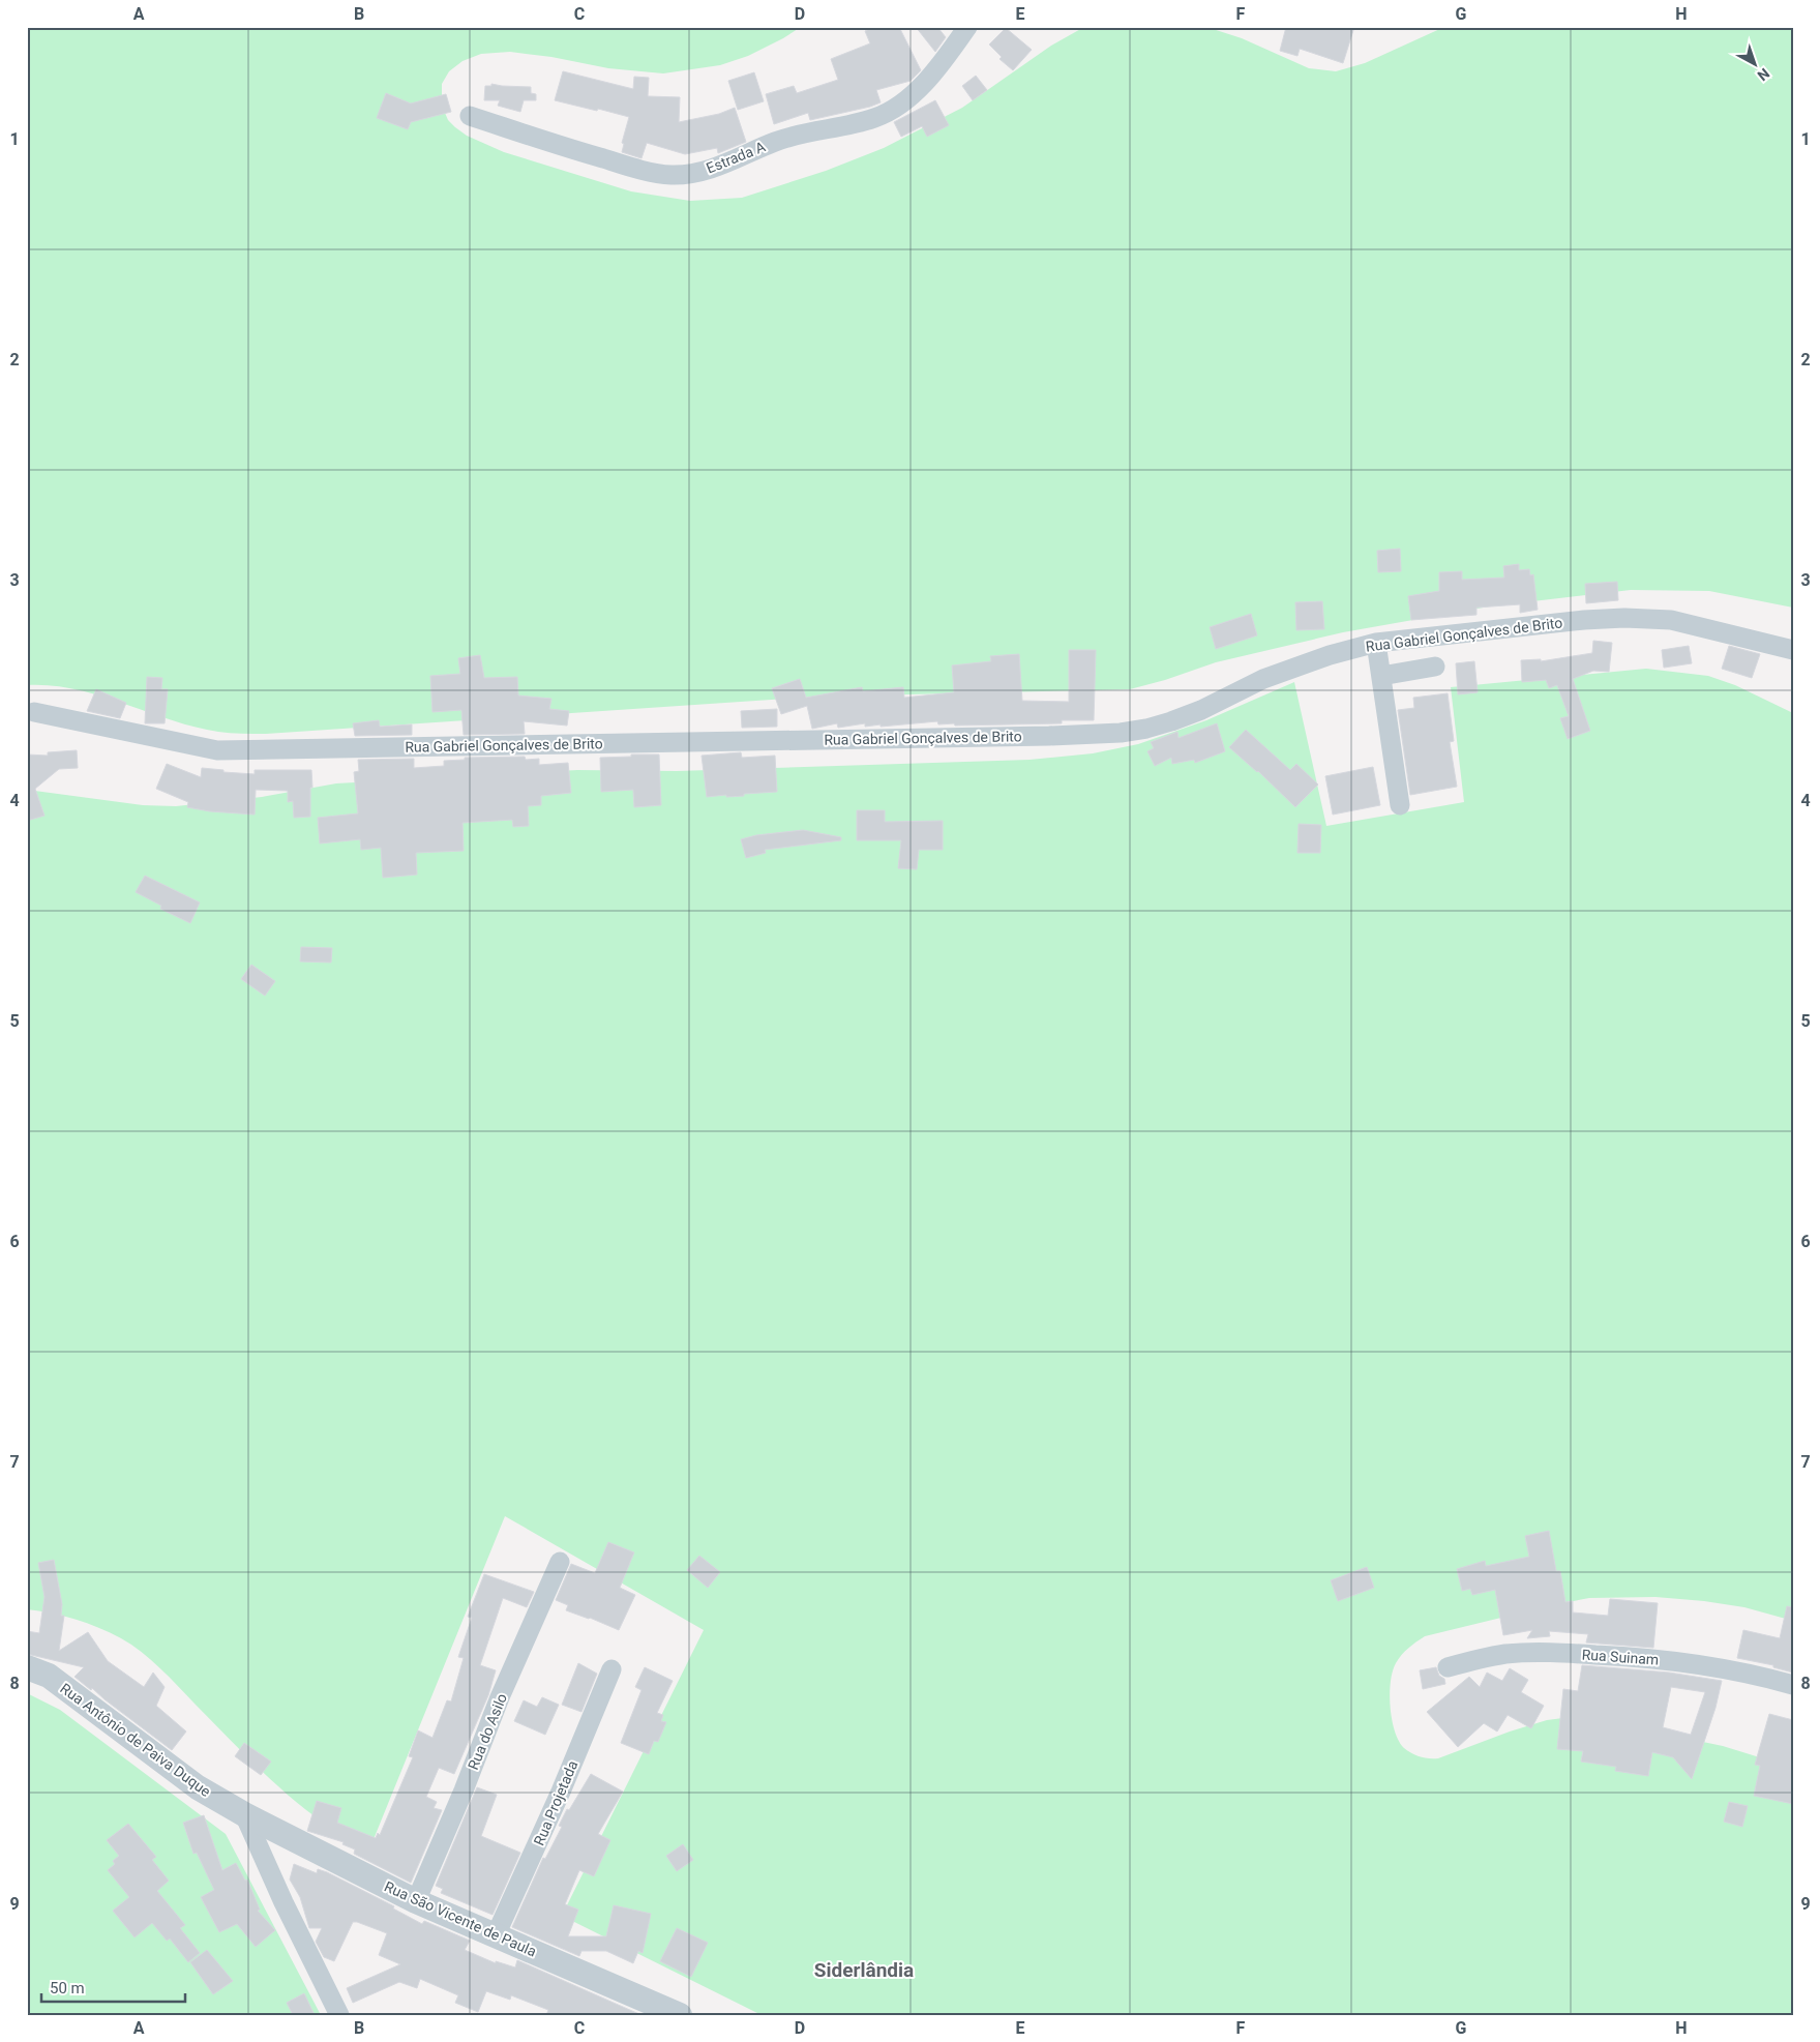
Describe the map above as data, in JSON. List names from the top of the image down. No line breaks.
{"streets":{"street":["Estrada A","Rua Gabriel Gonçalves de Brito","Rua Suinam","Rua do Asilo","Rua Antônio de Paiva Duque","Rua Projetada","Rua São Vicente de Paula"]},"crossings":[["Rua do Asilo","Rua São Vicente de Paula"],["Rua Antônio de Paiva Duque","Rua São Vicente de Paula"],["Rua Projetada","Rua São Vicente de Paula"]],"districts":["Siderlândia"],"scale_bar":"50 m","north":"bottom right","grid":{"columns":["A","B","C","D","E","F","G","H"],"rows":["1","2","3","4","5","6","7","8","9"]}}
